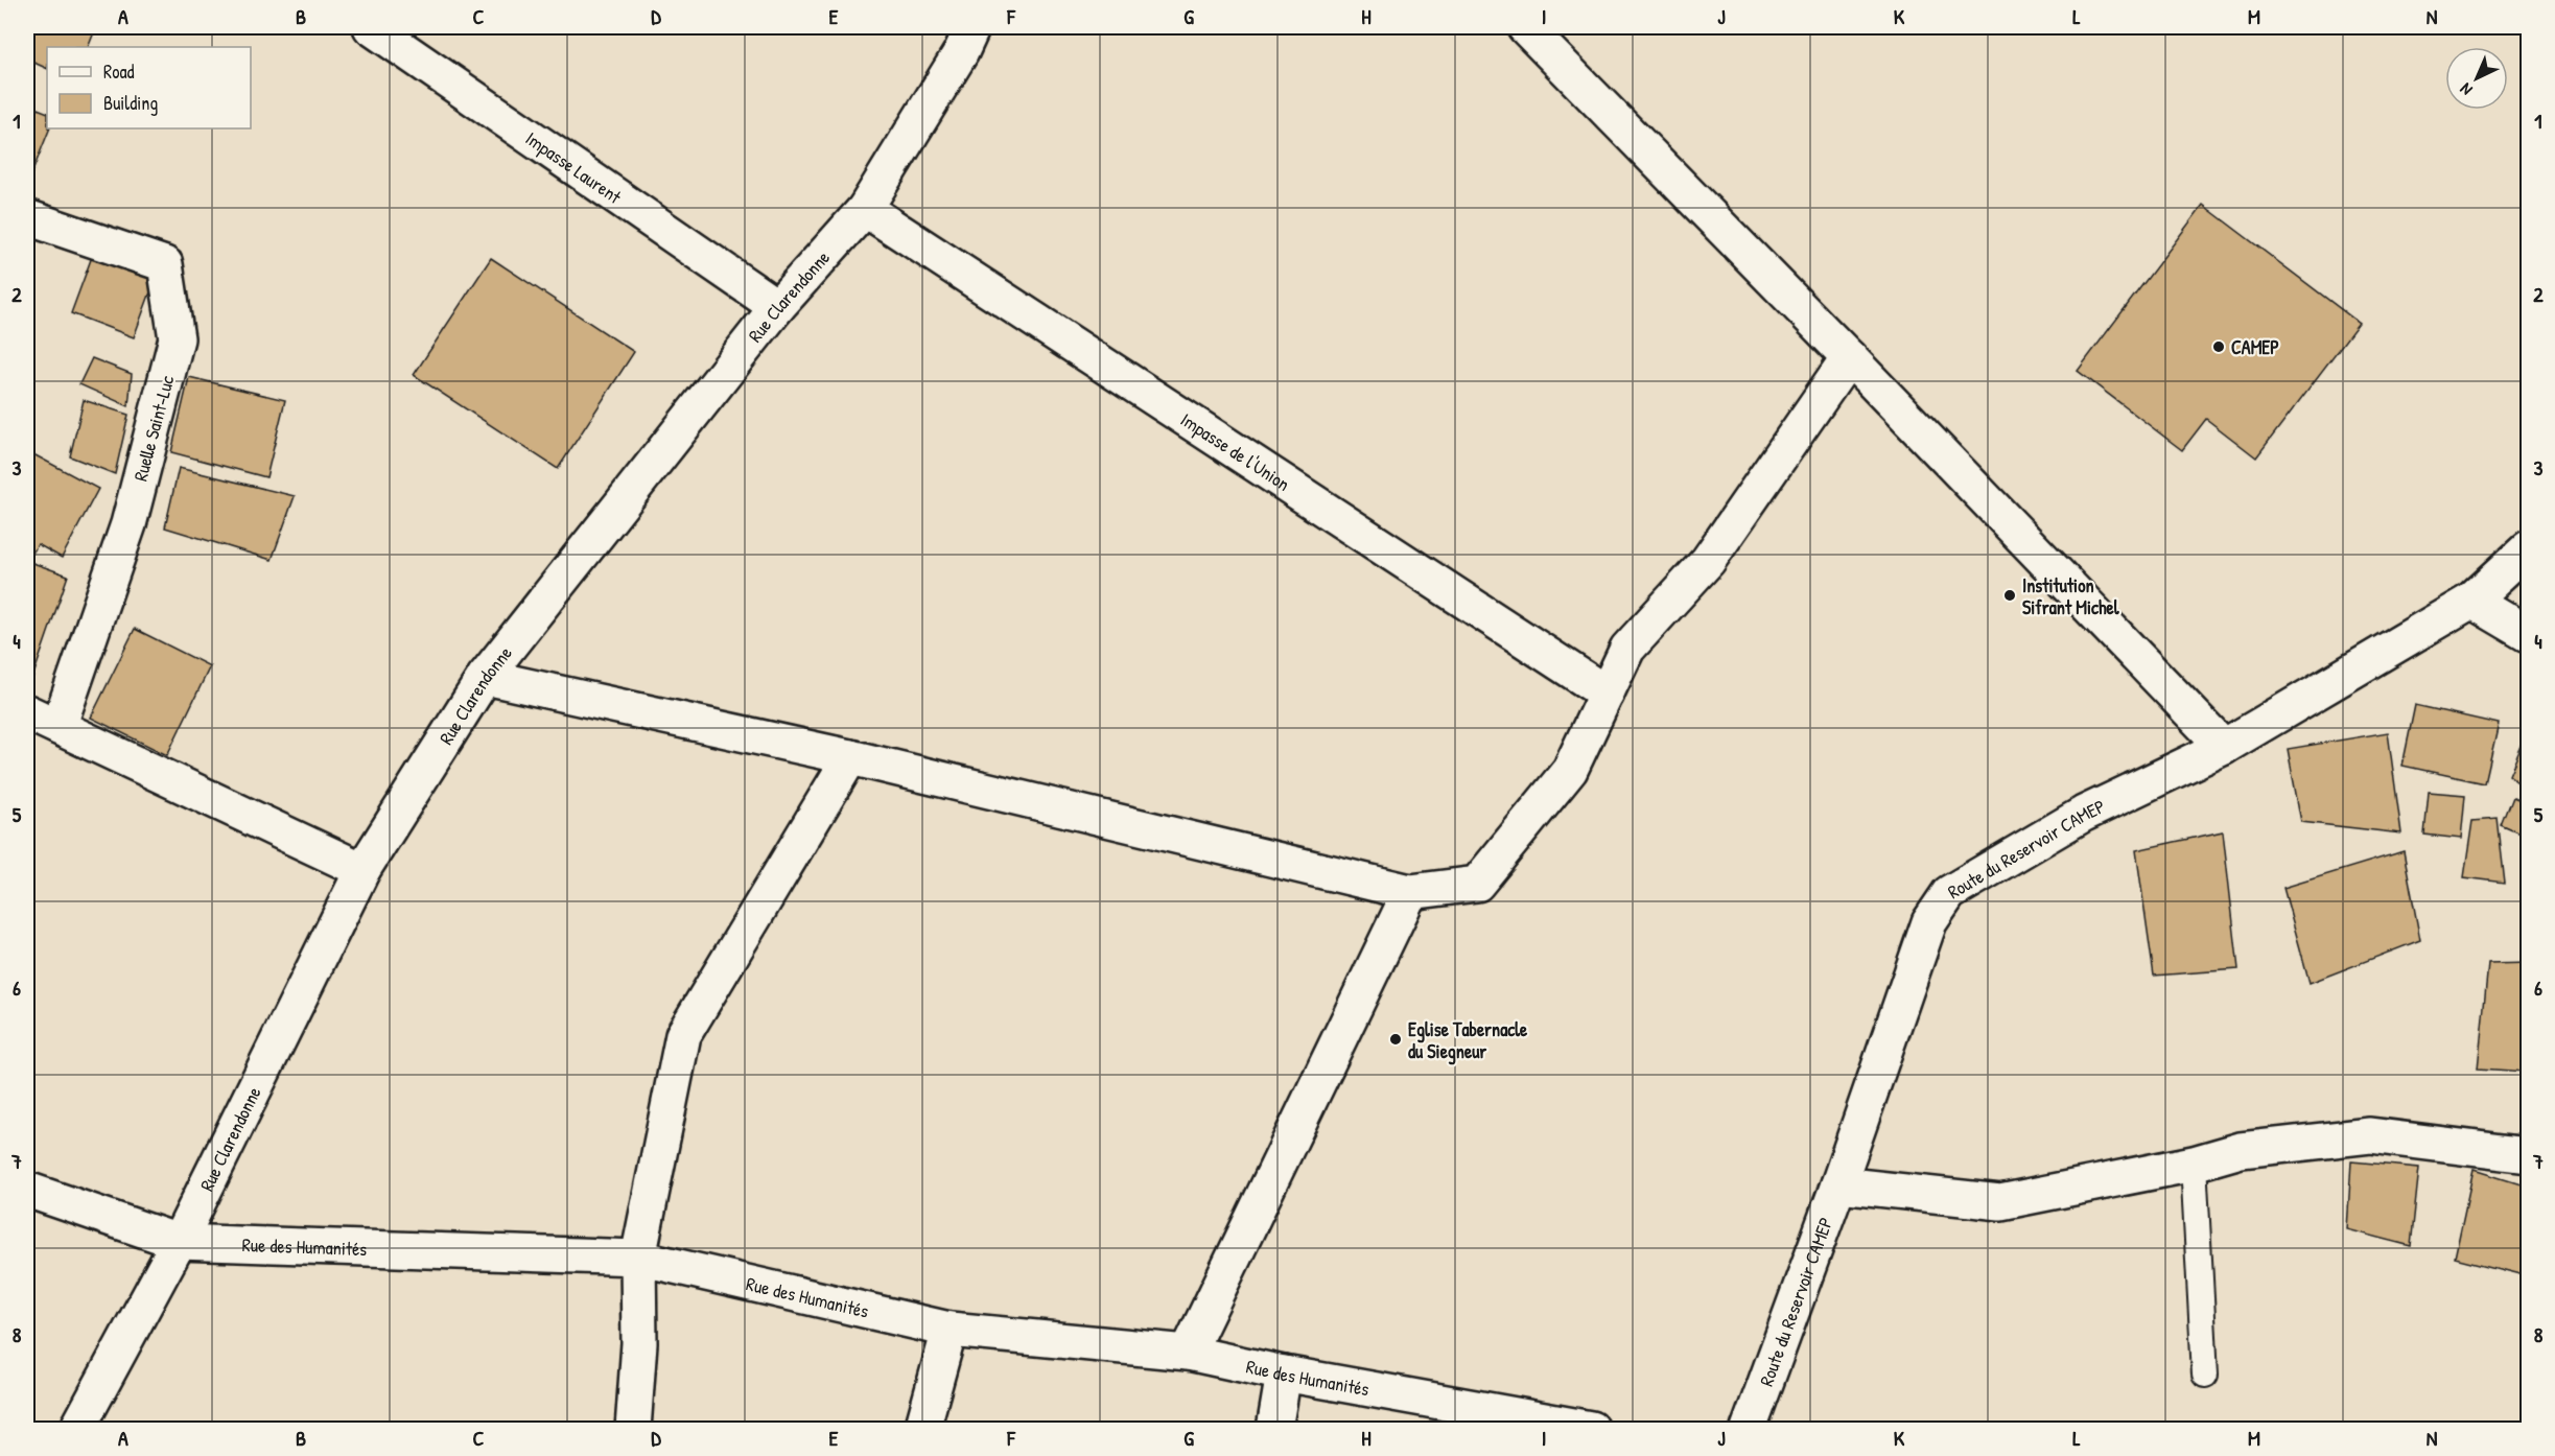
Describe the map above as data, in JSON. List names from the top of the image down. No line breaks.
{"streets":{"street":["Impasse Laurent","Rue Clarendonne","Ruelle Saint-Luc","Impasse de l'Union","Route du Reservoir CAMEP","Rue des Humanités"]},"crossings":[["Impasse Laurent","Rue Clarendonne"],["Rue Clarendonne","Impasse de l'Union"],["Rue Clarendonne","Rue des Humanités"]],"places":["CAMEP","Institution Sifrant Michel","Eglise Tabernacle du Siegneur"],"legend":["Road","Building"],"north":"bottom left","grid":{"columns":["A","B","C","D","E","F","G","H","I","J","K","L","M","N"],"rows":["1","2","3","4","5","6","7","8"]}}
